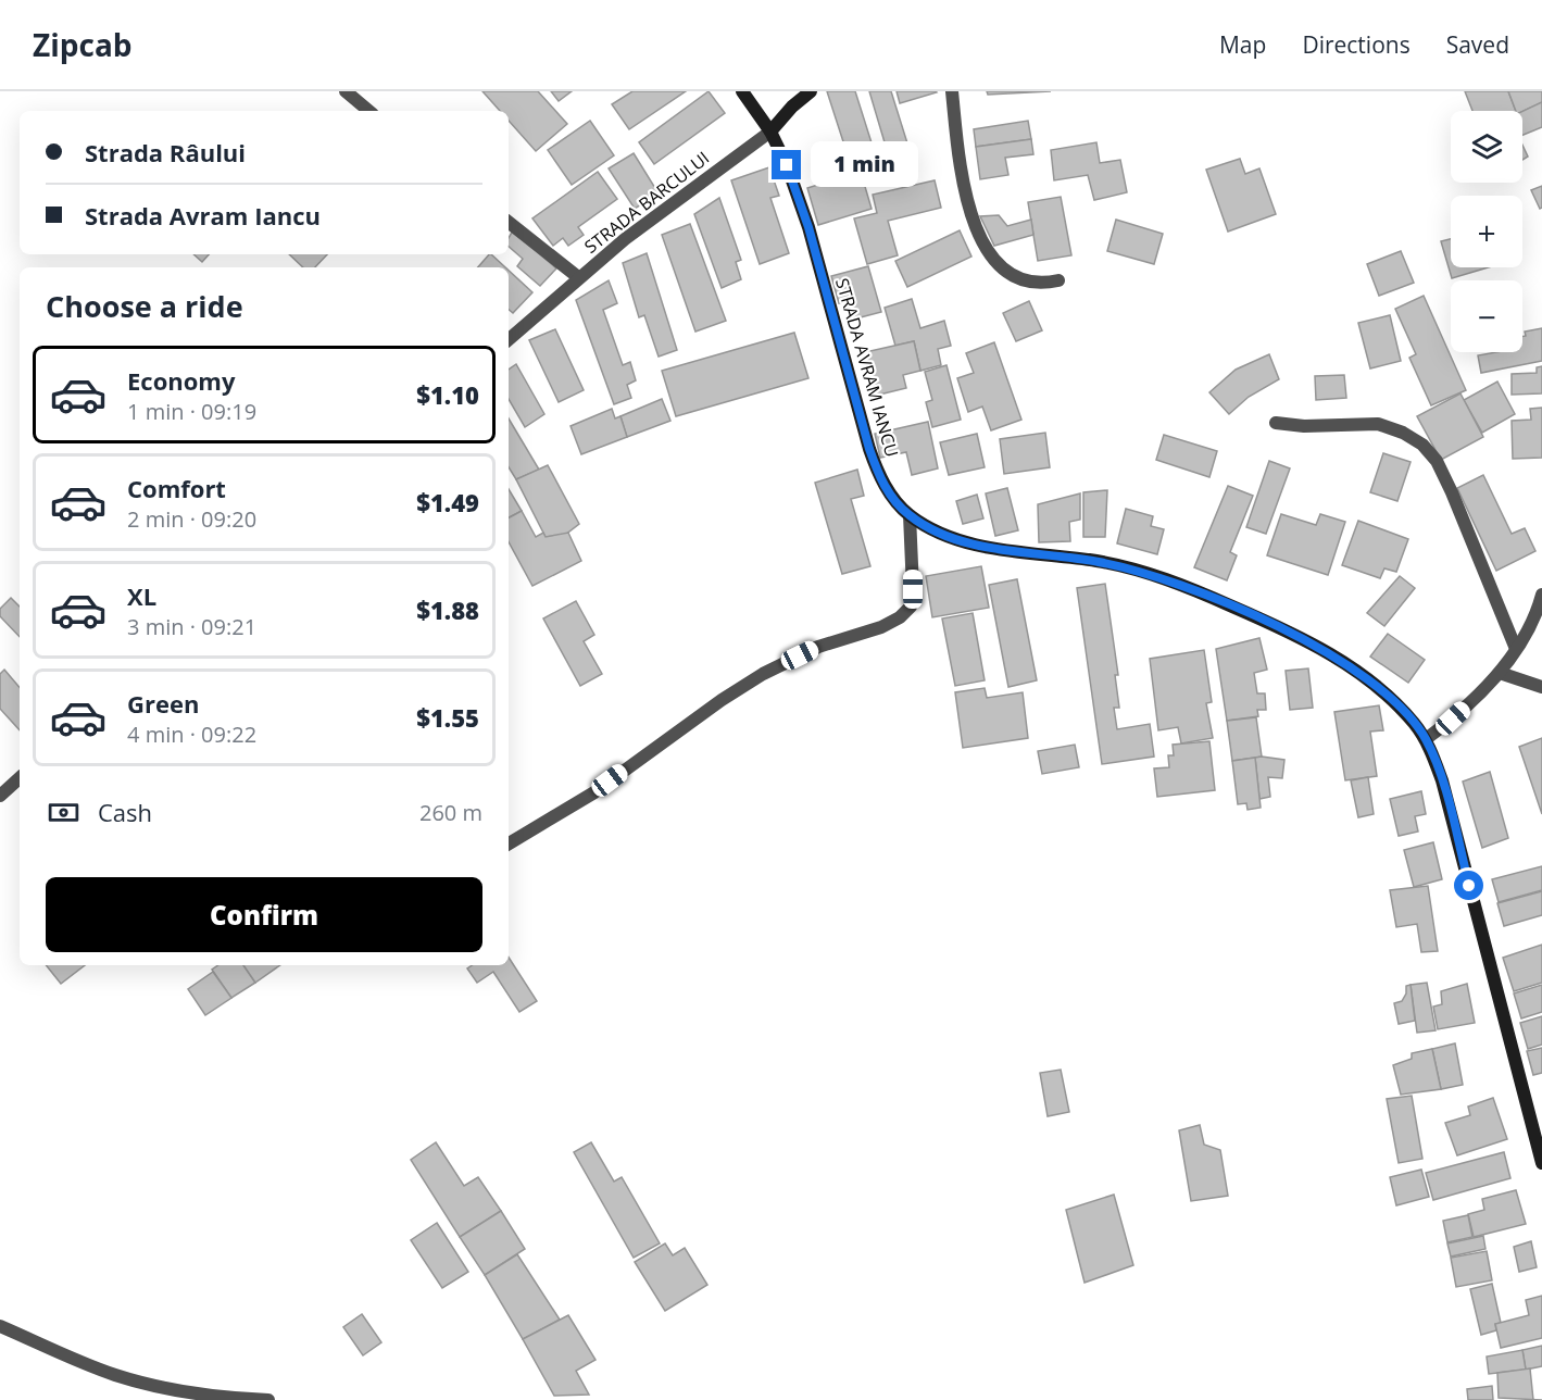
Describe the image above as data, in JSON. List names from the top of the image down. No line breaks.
{"streets":{"main road":["STRADA BARCULUI","STRADA AVRAM IANCU"]},"crossings":[["STRADA BARCULUI","STRADA AVRAM IANCU"]],"page":{"header":"Zipcab","nav":["Map","Directions","Saved"],"map_buttons":["+","−"],"banner":["Strada Râului","Strada Avram Iancu"],"bubble":"1 min","heading":"Choose a ride","list":[{"name":"Economy","note":"1 min · 09:19","value":"$1.10"},{"name":"Comfort","note":"2 min · 09:20","value":"$1.49"},{"name":"XL","note":"3 min · 09:21","value":"$1.88"},{"name":"Green","note":"4 min · 09:22","value":"$1.55"}],"pay":["Cash","260 m"],"buttons":"Confirm"}}
